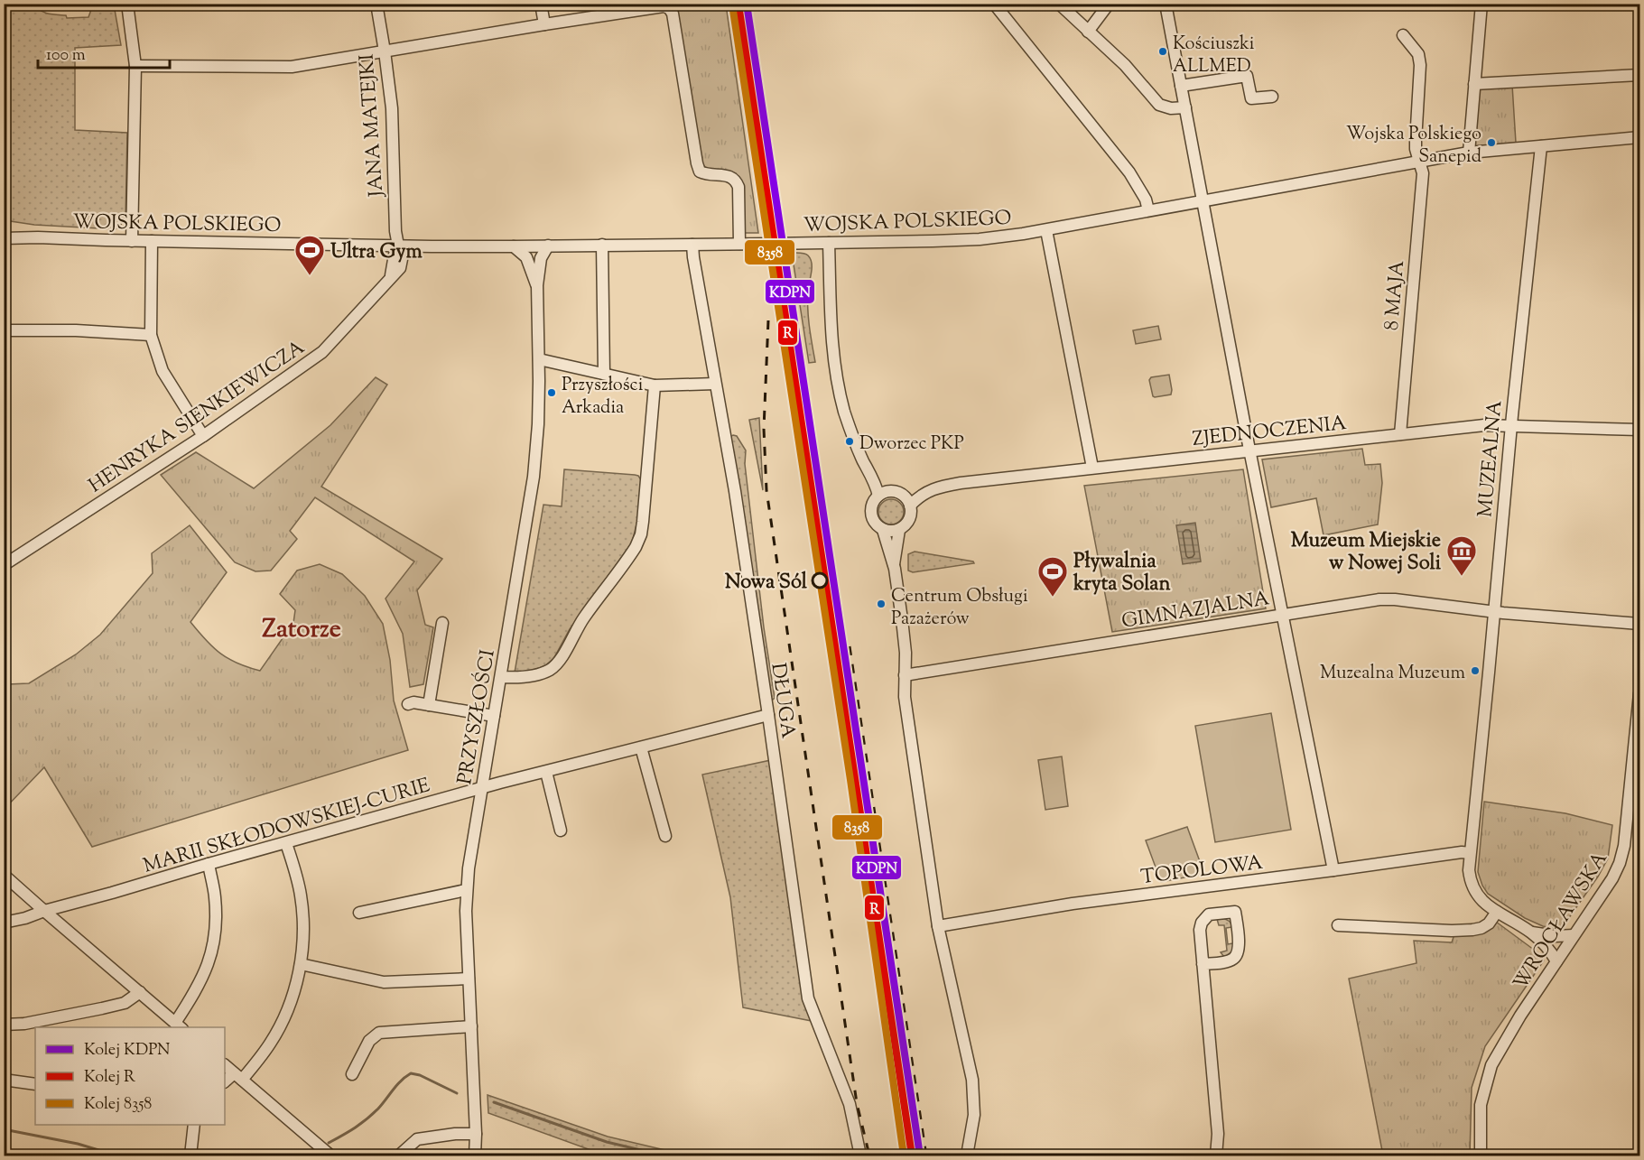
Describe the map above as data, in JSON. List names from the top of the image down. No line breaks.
{"streets":{"street":["JANA MATEJKI","WOJSKA POLSKIEGO","8 MAJA","HENRYKA SIENKIEWICZA","ZJEDNOCZENIA","MUZEALNA","GIMNAZJALNA","DŁUGA","PRZYSZŁOŚCI","MARII SKŁODOWSKIEJ-CURIE","TOPOLOWA","WROCŁAWSKA"]},"crossings":[["JANA MATEJKI","WOJSKA POLSKIEGO"],["JANA MATEJKI","HENRYKA SIENKIEWICZA"],["WOJSKA POLSKIEGO","8 MAJA"],["WOJSKA POLSKIEGO","HENRYKA SIENKIEWICZA"],["WOJSKA POLSKIEGO","MUZEALNA"],["WOJSKA POLSKIEGO","DŁUGA"],["WOJSKA POLSKIEGO","PRZYSZŁOŚCI"],["8 MAJA","ZJEDNOCZENIA"],["ZJEDNOCZENIA","MUZEALNA"],["MUZEALNA","GIMNAZJALNA"],["MUZEALNA","TOPOLOWA"],["MUZEALNA","WROCŁAWSKA"],["DŁUGA","MARII SKŁODOWSKIEJ-CURIE"],["PRZYSZŁOŚCI","MARII SKŁODOWSKIEJ-CURIE"]],"districts":["Zatorze"],"places":{"other":["Kościuszki ALLMED","Wojska Polskiego Sanepid","Przyszłości Arkadia","Dworzec PKP","Nowa Sól","Centrum Obsługi Pazażerów","Muzealna Muzeum"],"sports":["Ultra Gym","Pływalnia kryta Solan"],"museum":["Muzeum Miejskie w Nowej Soli"]},"lines":["rail line KDPN","rail line R","rail line 8358"],"legend":["Kolej KDPN","Kolej R","Kolej 8358"],"scale_bar":"100 m"}
